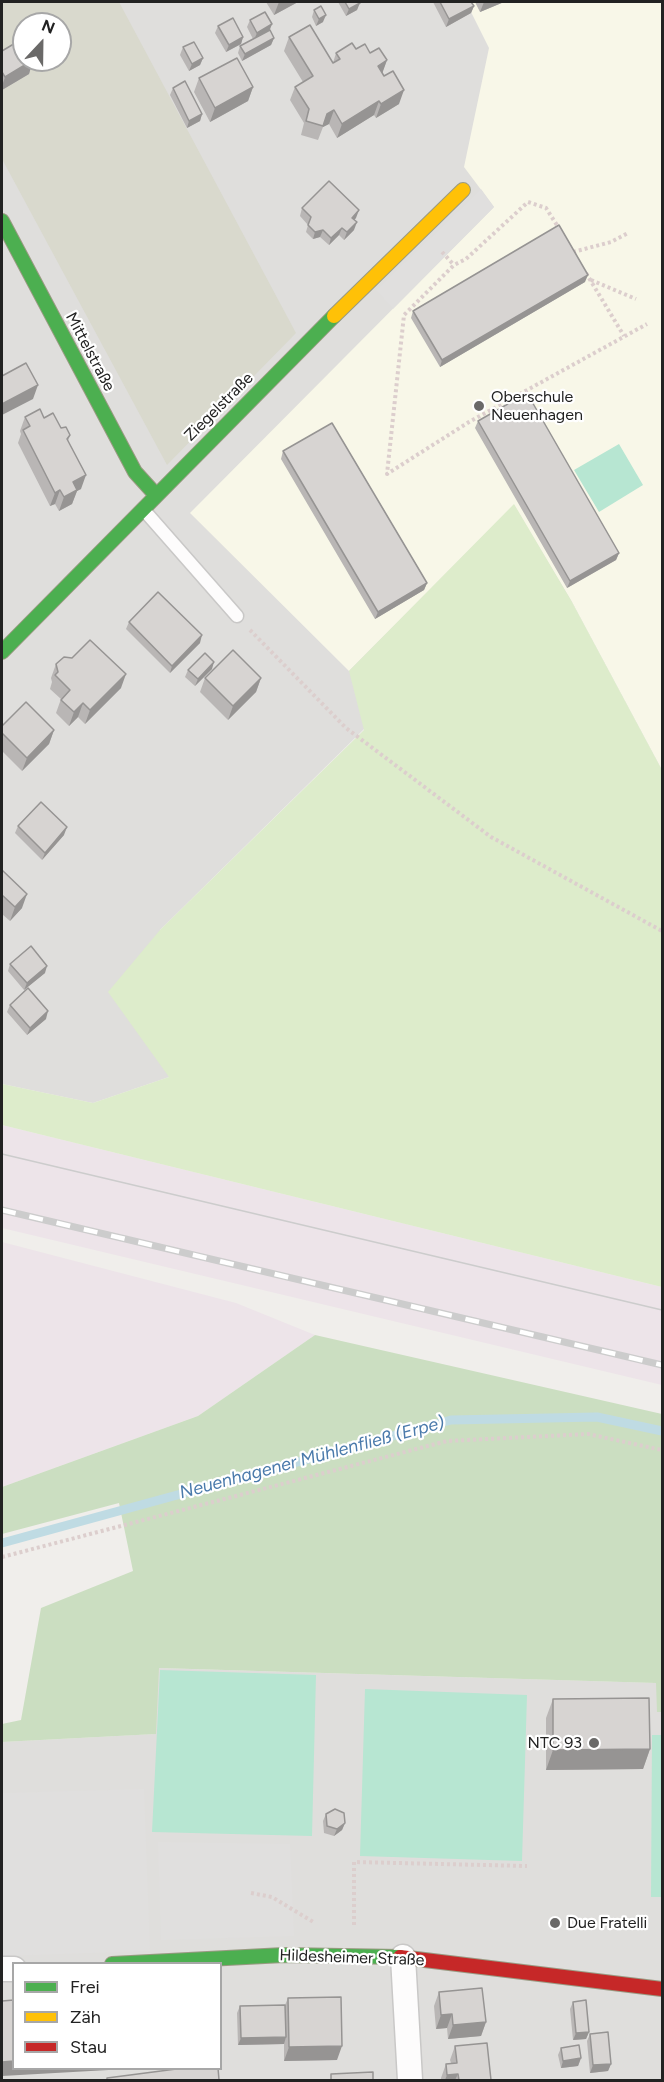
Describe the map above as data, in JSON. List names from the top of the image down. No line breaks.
{"streets":{"street":["Mittelstraße","Ziegelstraße","Hildesheimer Straße"]},"crossings":[["Mittelstraße","Ziegelstraße"]],"water":["Neuenhagener Mühlenfließ (Erpe)"],"places":["Oberschule Neuenhagen","NTC 93","Due Fratelli"],"legend":["Frei","Zäh","Stau"],"north":"top"}
